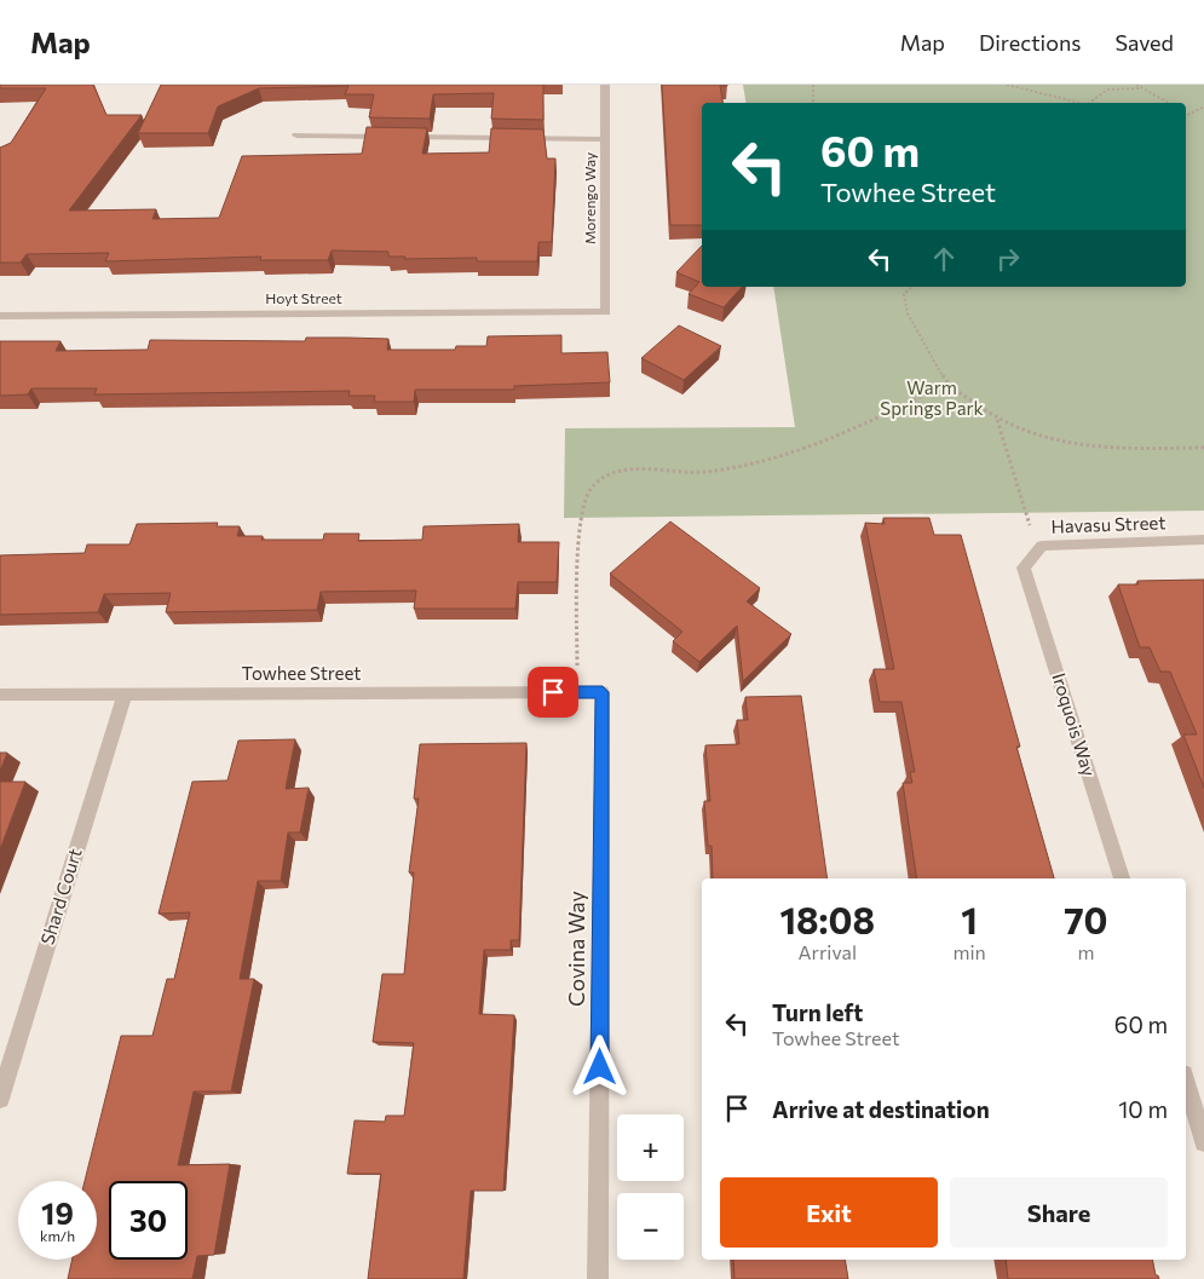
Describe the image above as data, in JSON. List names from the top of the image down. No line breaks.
{"streets":{"street":["Morengo Way","Hoyt Street","Havasu Street","Towhee Street","Iroquois Way","Shard Court","Covina Way"]},"crossings":[["Morengo Way","Hoyt Street"],["Havasu Street","Iroquois Way"],["Towhee Street","Shard Court"],["Towhee Street","Covina Way"]],"parks":["Warm Springs Park"],"page":{"header":"Map","nav":["Map","Directions","Saved"],"turn":["60 m","Towhee Street"],"eta":["18:08","Arrival","1","min","70","m"],"list":[{"name":"Turn left","note":"Towhee Street","value":"60 m"},{"name":"Arrive at destination","value":"10 m"}],"map_buttons":["+","−"],"buttons":["Exit","Share"],"speed":"19 km/h","limit":"30"}}
